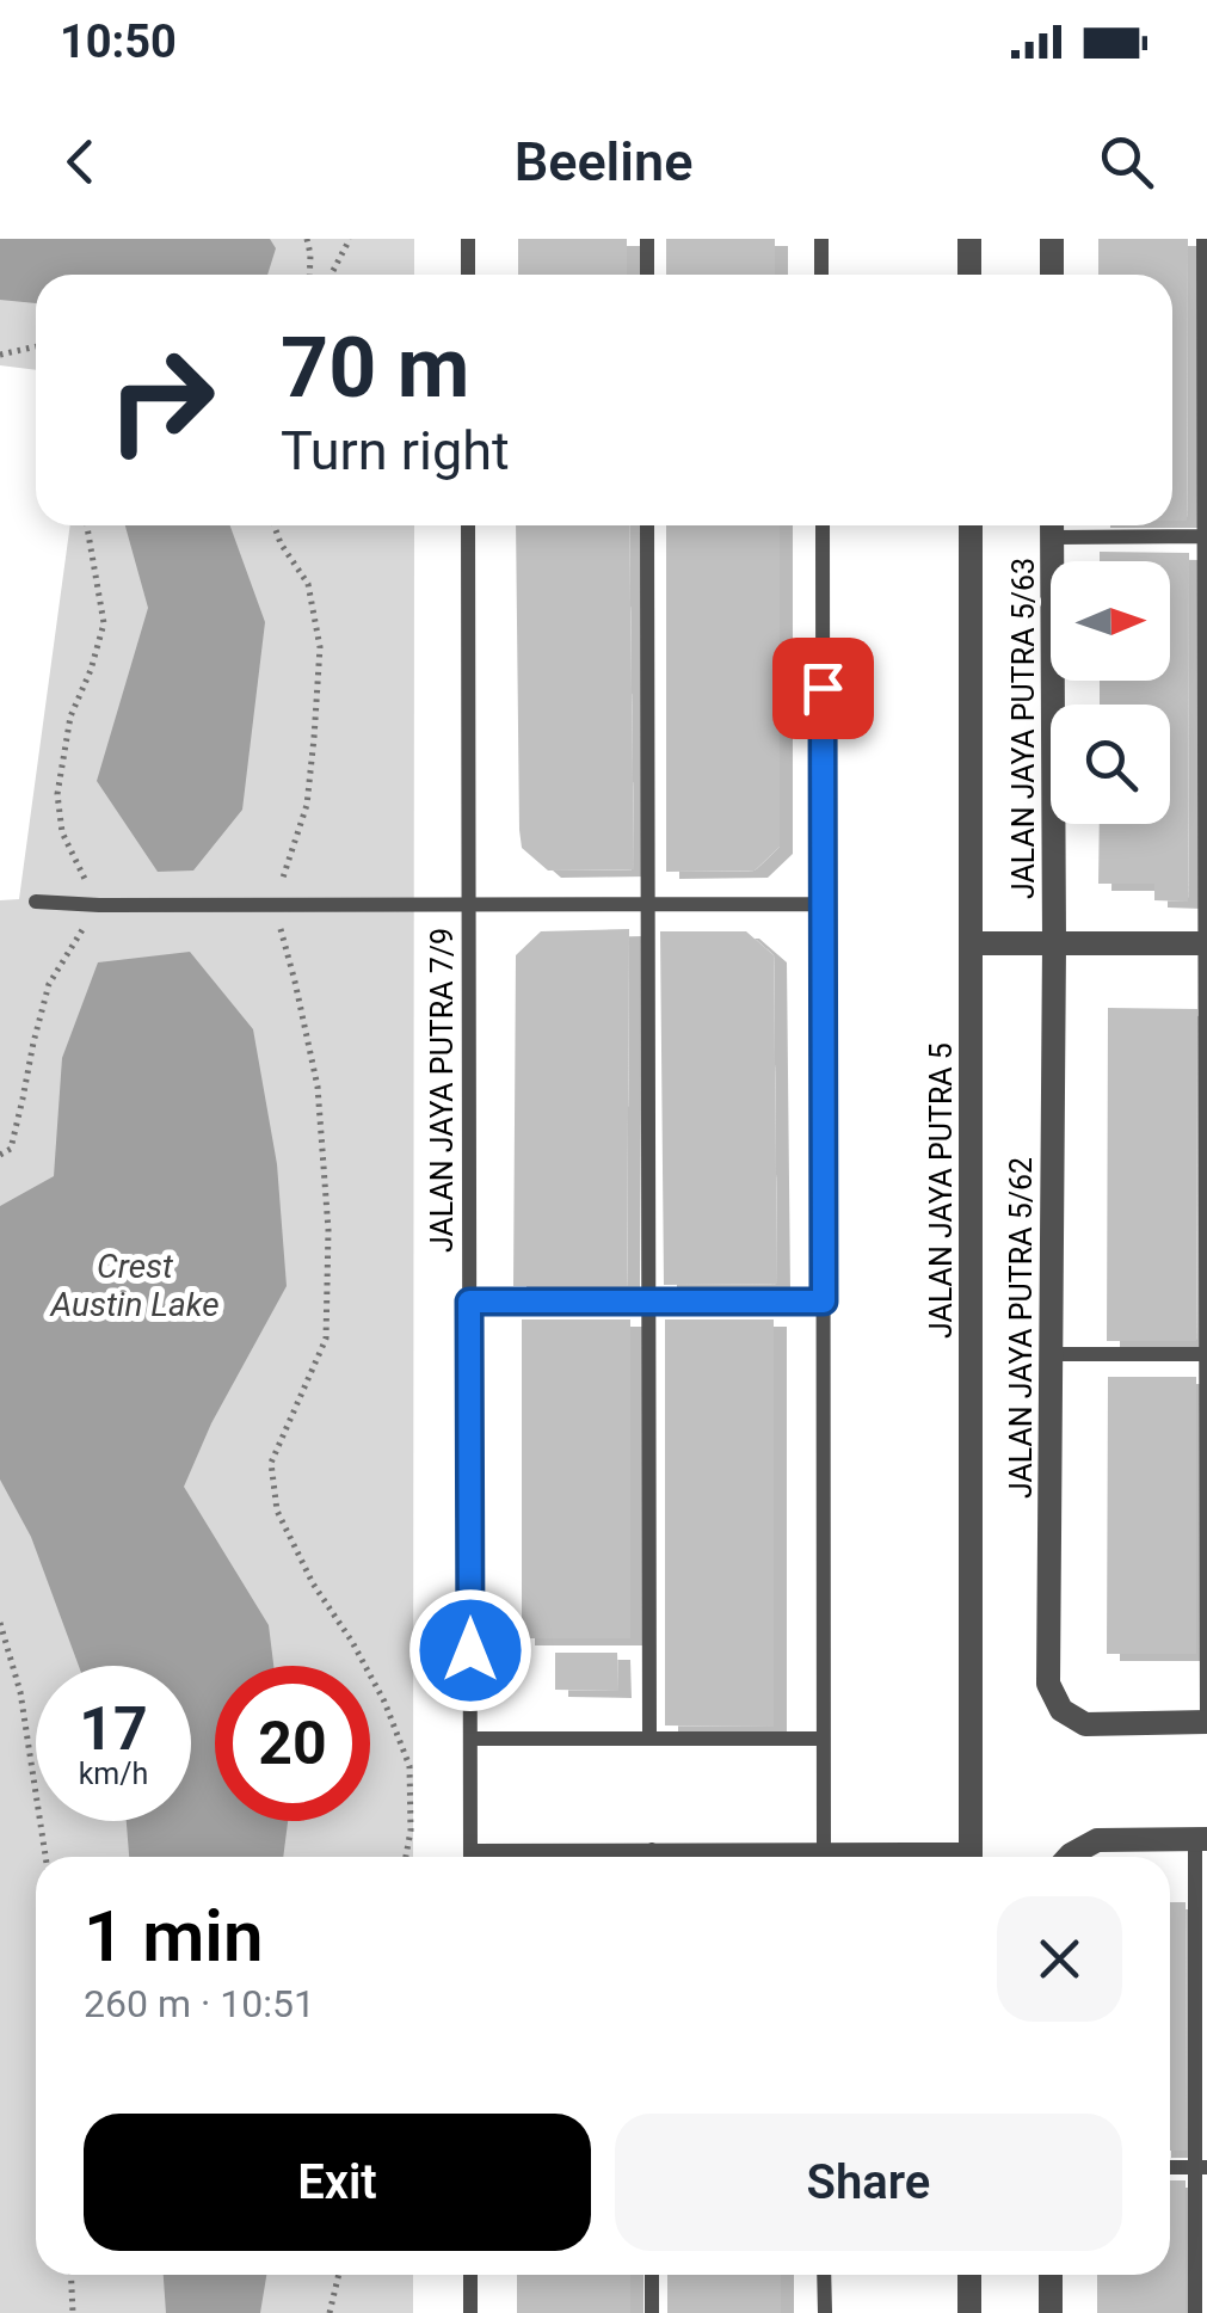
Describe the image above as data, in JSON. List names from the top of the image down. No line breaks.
{"streets":{"street":["JALAN JAYA PUTRA 5/63","JALAN JAYA PUTRA 5","JALAN JAYA PUTRA 5/62"],"lane":["JALAN JAYA PUTRA 7/9"]},"crossings":[["JALAN JAYA PUTRA 5/63","JALAN JAYA PUTRA 5/62"]],"water":["Crest Austin Lake"],"north":"right","page":{"status":"10:50","header":"Beeline","turn":["70 m","Turn right"],"speed":"17 km/h","limit":"20","heading":["1 min","260 m · 10:51"],"buttons":["Exit","Share"]}}
